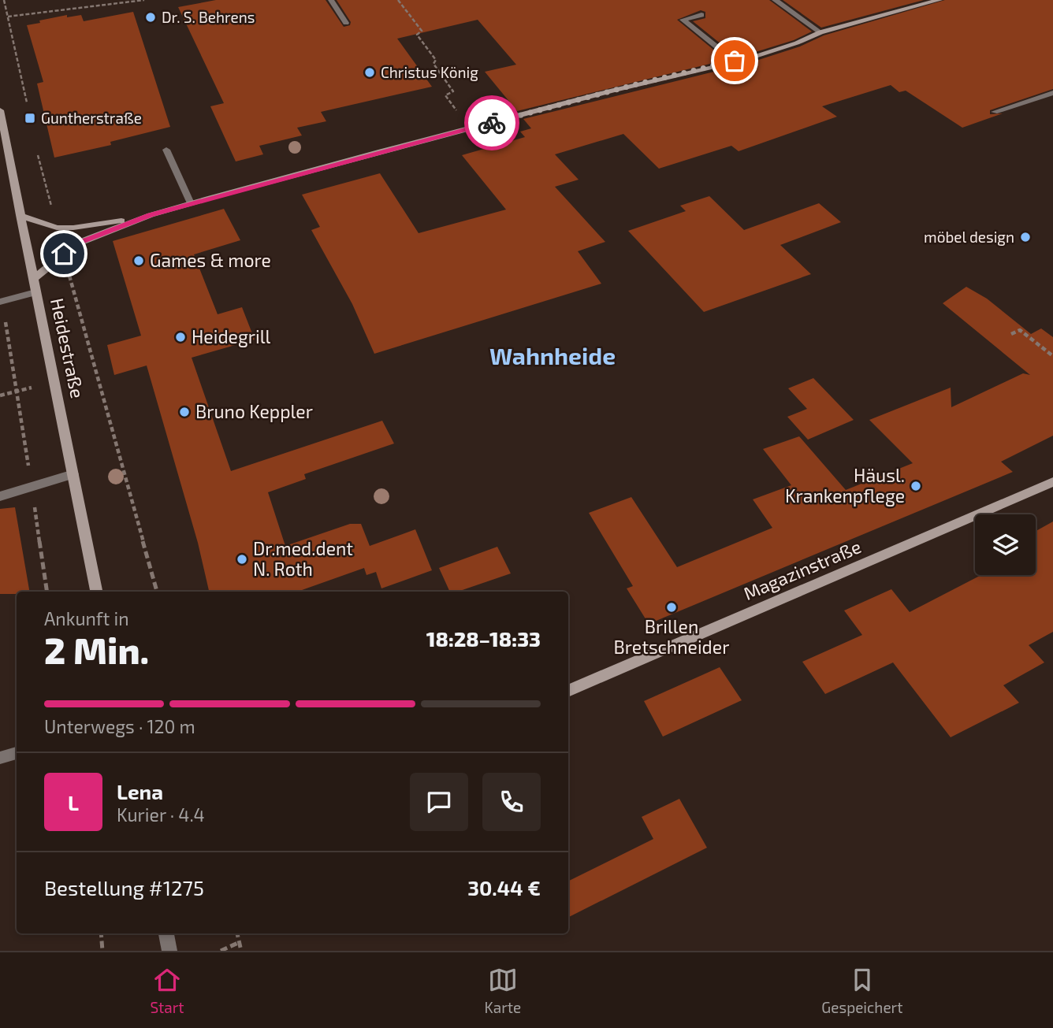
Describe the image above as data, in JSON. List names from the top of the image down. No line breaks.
{"streets":{"main road":["Heidestraße","Magazinstraße"]},"districts":["Wahnheide"],"places":{"other":["Dr. S. Behrens","Christus König","möbel design","Games & more","Heidegrill","Bruno Keppler","Häusl. Krankenpflege","Dr.med.dent N. Roth","Brillen Bretschneider"],"transit":["Guntherstraße"]},"page":{"heading":["2 Min.","Ankunft in","18:28–18:33"],"panel":["Lena","Kurier · 4.4","Bestellung #1275","30.44 €"],"bar":"Unterwegs · 120 m","round":"L","tabs":["Start","Karte","Gespeichert"]}}
